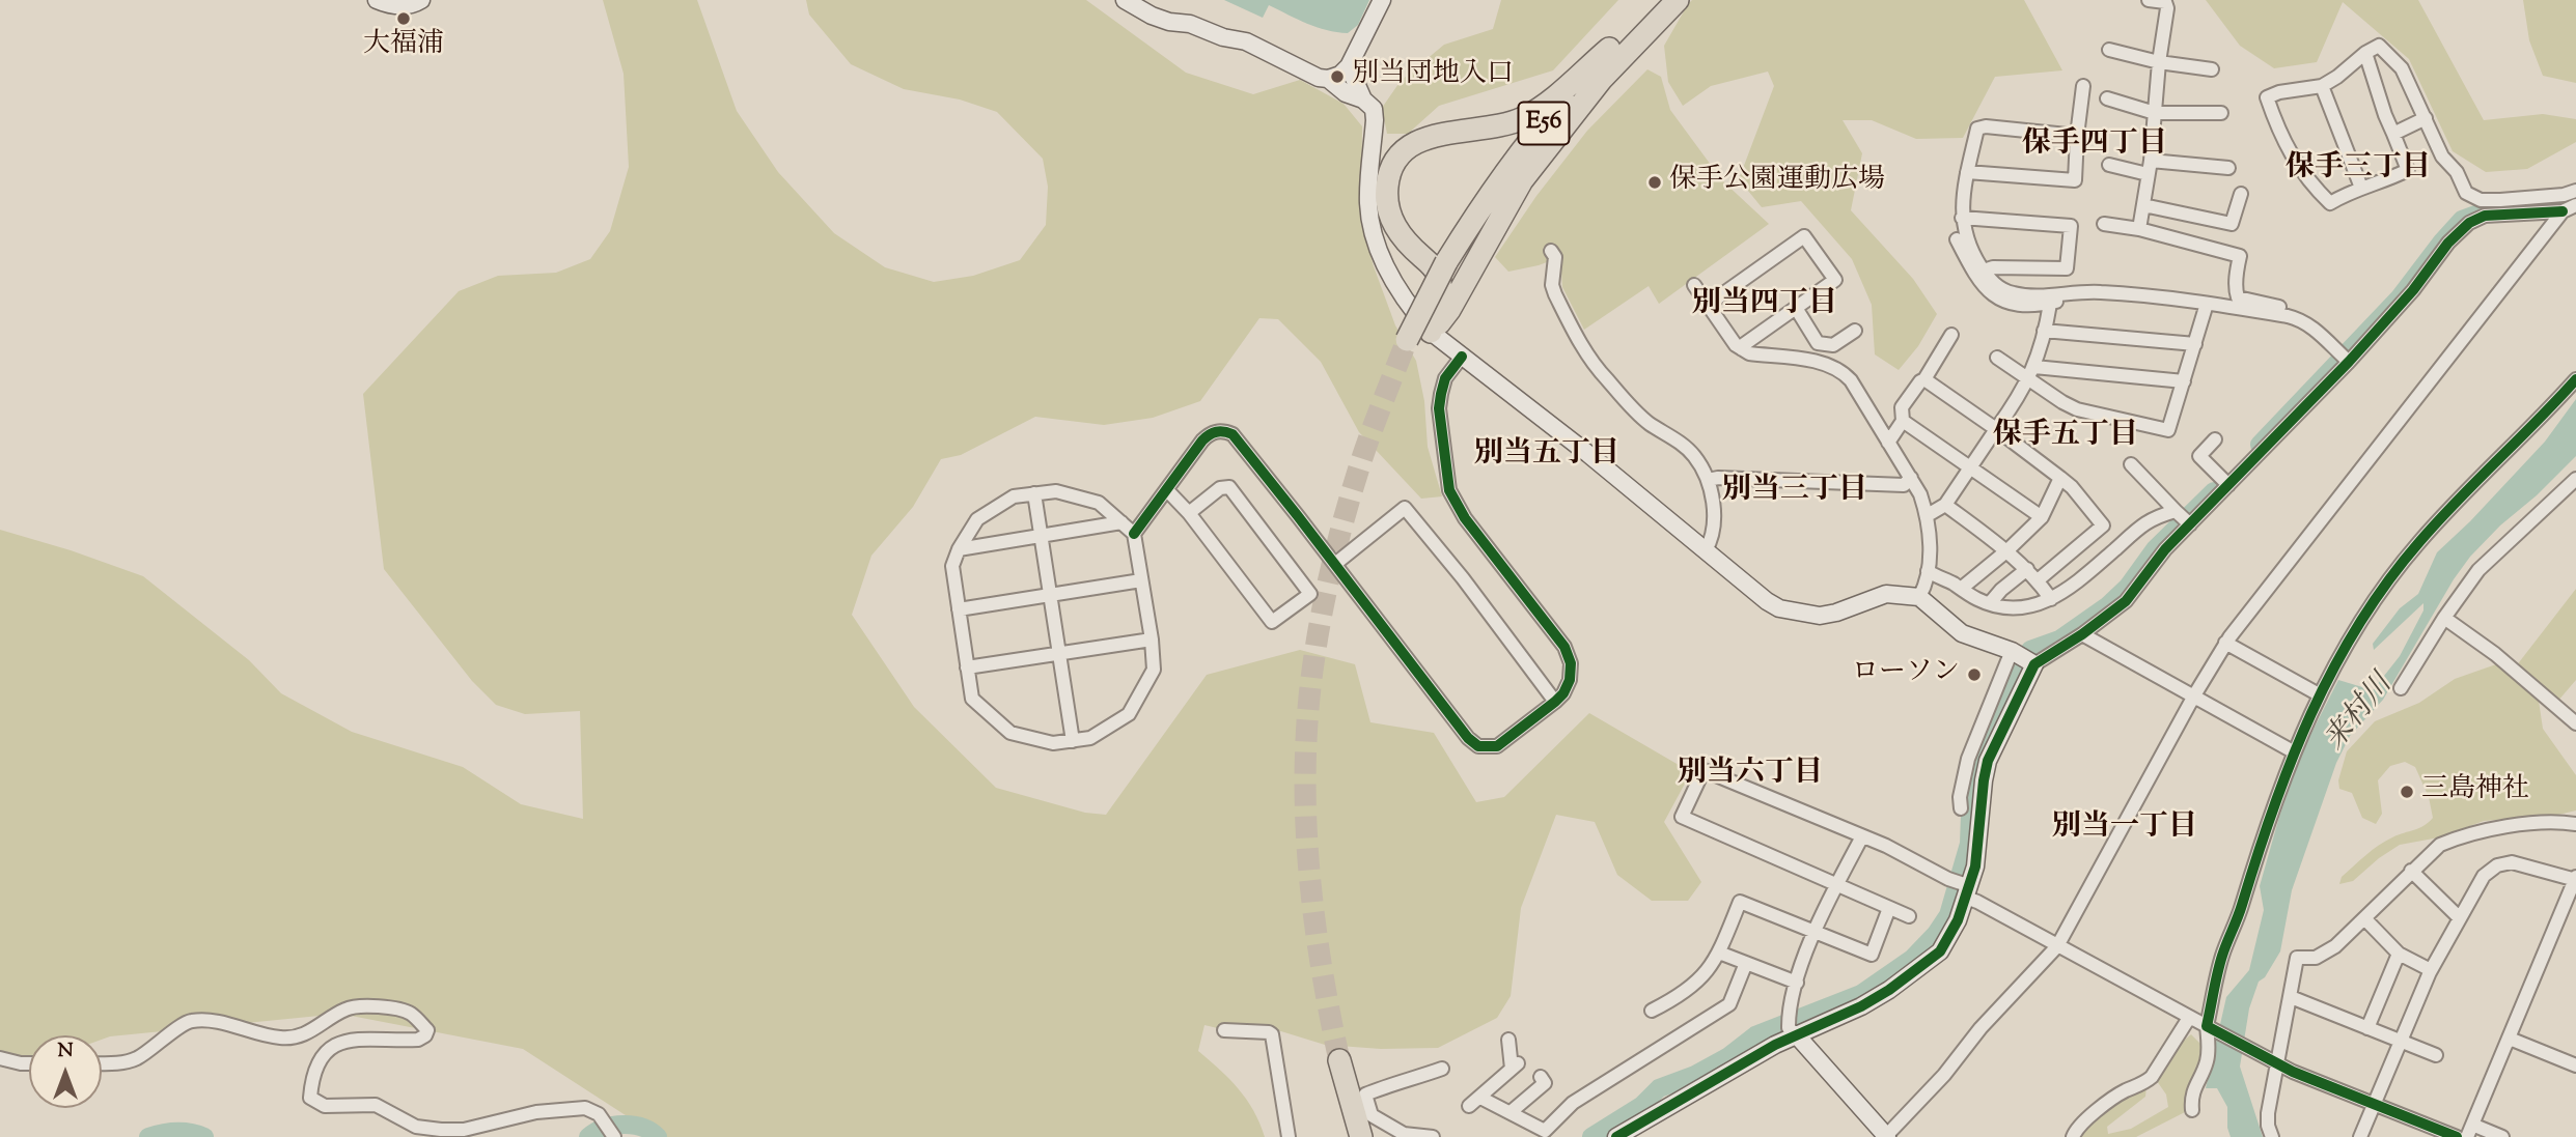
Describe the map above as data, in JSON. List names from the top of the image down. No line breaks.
{"streets":{"highway":["E56"]},"districts":["保手四丁目","保手三丁目","別当四丁目","保手五丁目","別当五丁目","別当三丁目","別当六丁目","別当一丁目"],"water":["来村川"],"places":["大福浦","別当団地入口","保手公園運動広場","ローソン","三島神社"],"north":"top"}
